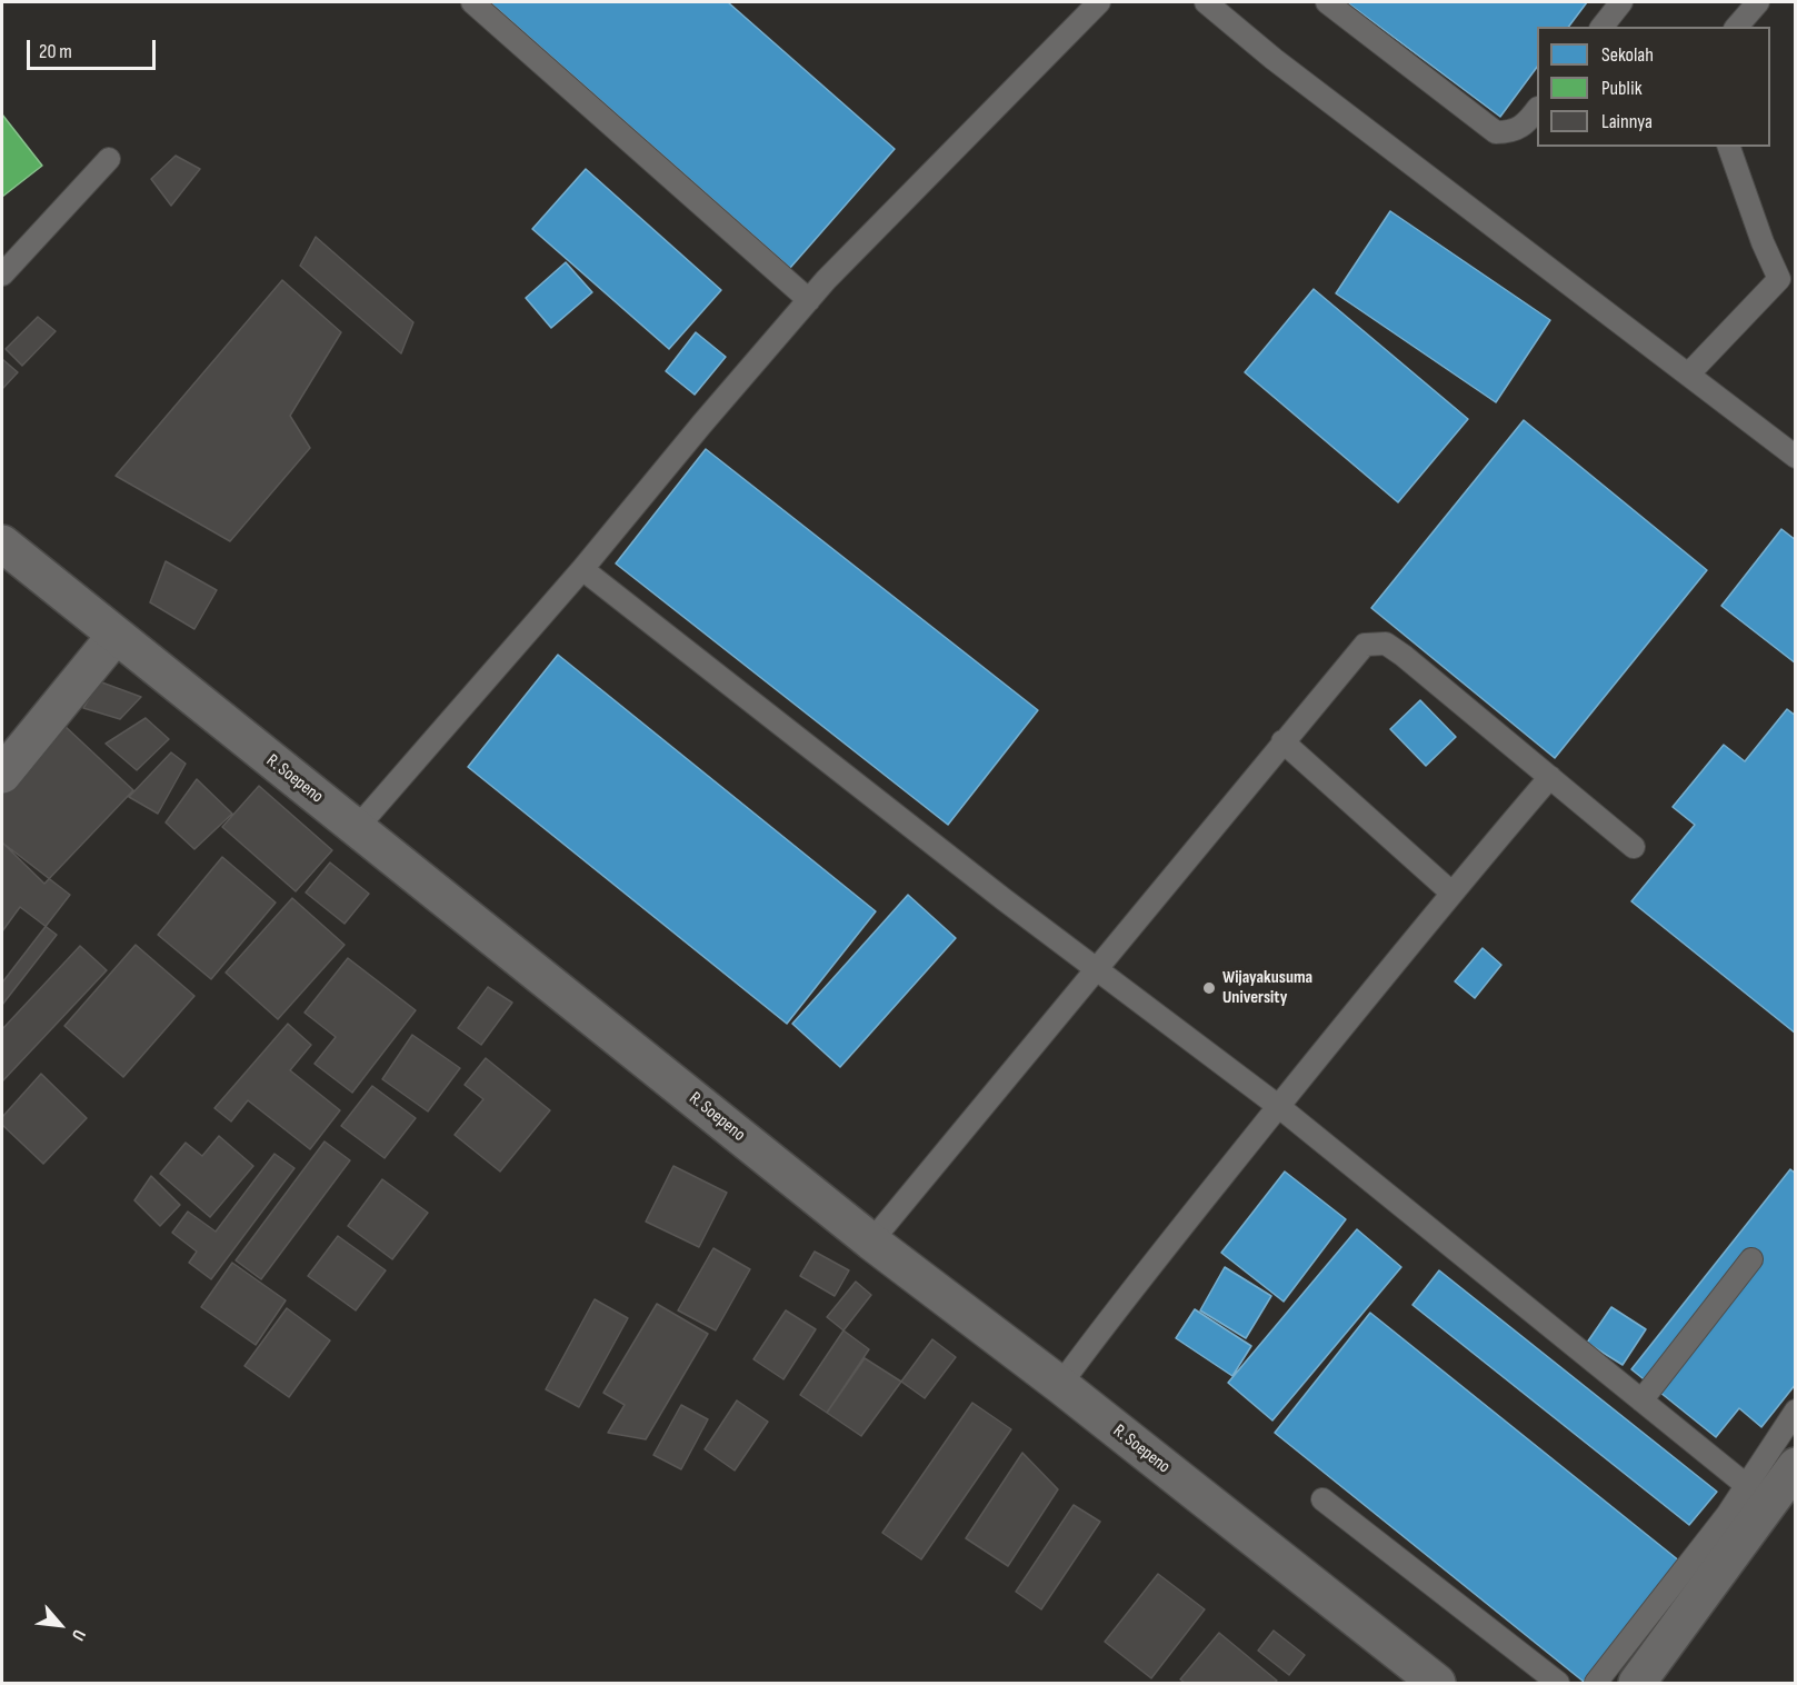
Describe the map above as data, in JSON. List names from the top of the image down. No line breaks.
{"streets":{"street":["R. Soepeno"]},"places":["Wijayakusuma University"],"legend":["Sekolah","Publik","Lainnya"],"scale_bar":"20 m","north":"bottom right"}
